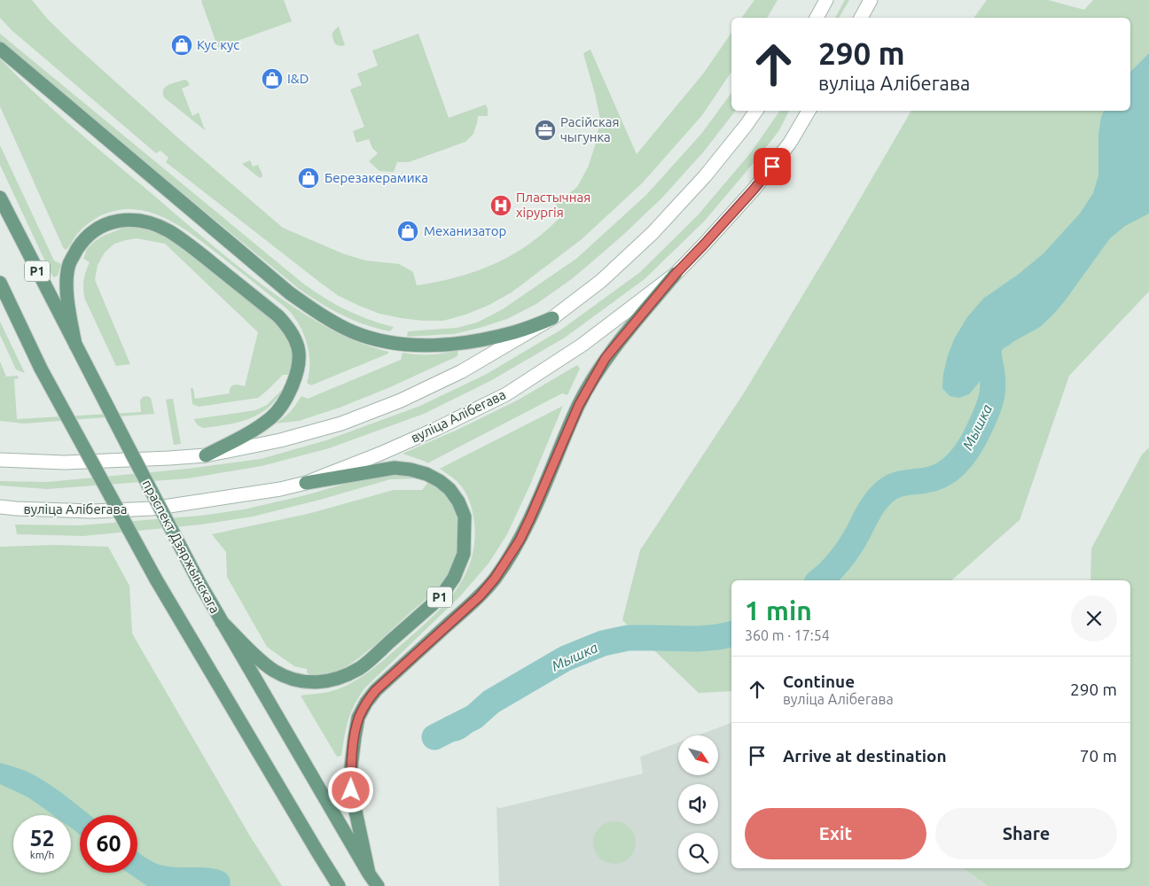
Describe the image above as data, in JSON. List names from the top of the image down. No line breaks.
{"streets":{"main road":["Р1","вуліца Алібегава","праспект Дзяржынскага"]},"crossings":[["Р1","вуліца Алібегава"],["Р1","праспект Дзяржынскага"]],"water":["Мышка"],"places":{"shop":["Кус кус","I&D","Березакерамика","Механизатор"],"office":["Расійская чыгунка"],"hospital":["Пластычная хірургія"]},"north":"bottom right","page":{"turn":["290 m","вуліца Алібегава"],"heading":["1 min","360 m · 17:54"],"list":[{"name":"Continue","note":"вуліца Алібегава","value":"290 m"},{"name":"Arrive at destination","value":"70 m"}],"buttons":["Exit","Share"],"speed":"52 km/h","limit":"60"}}
